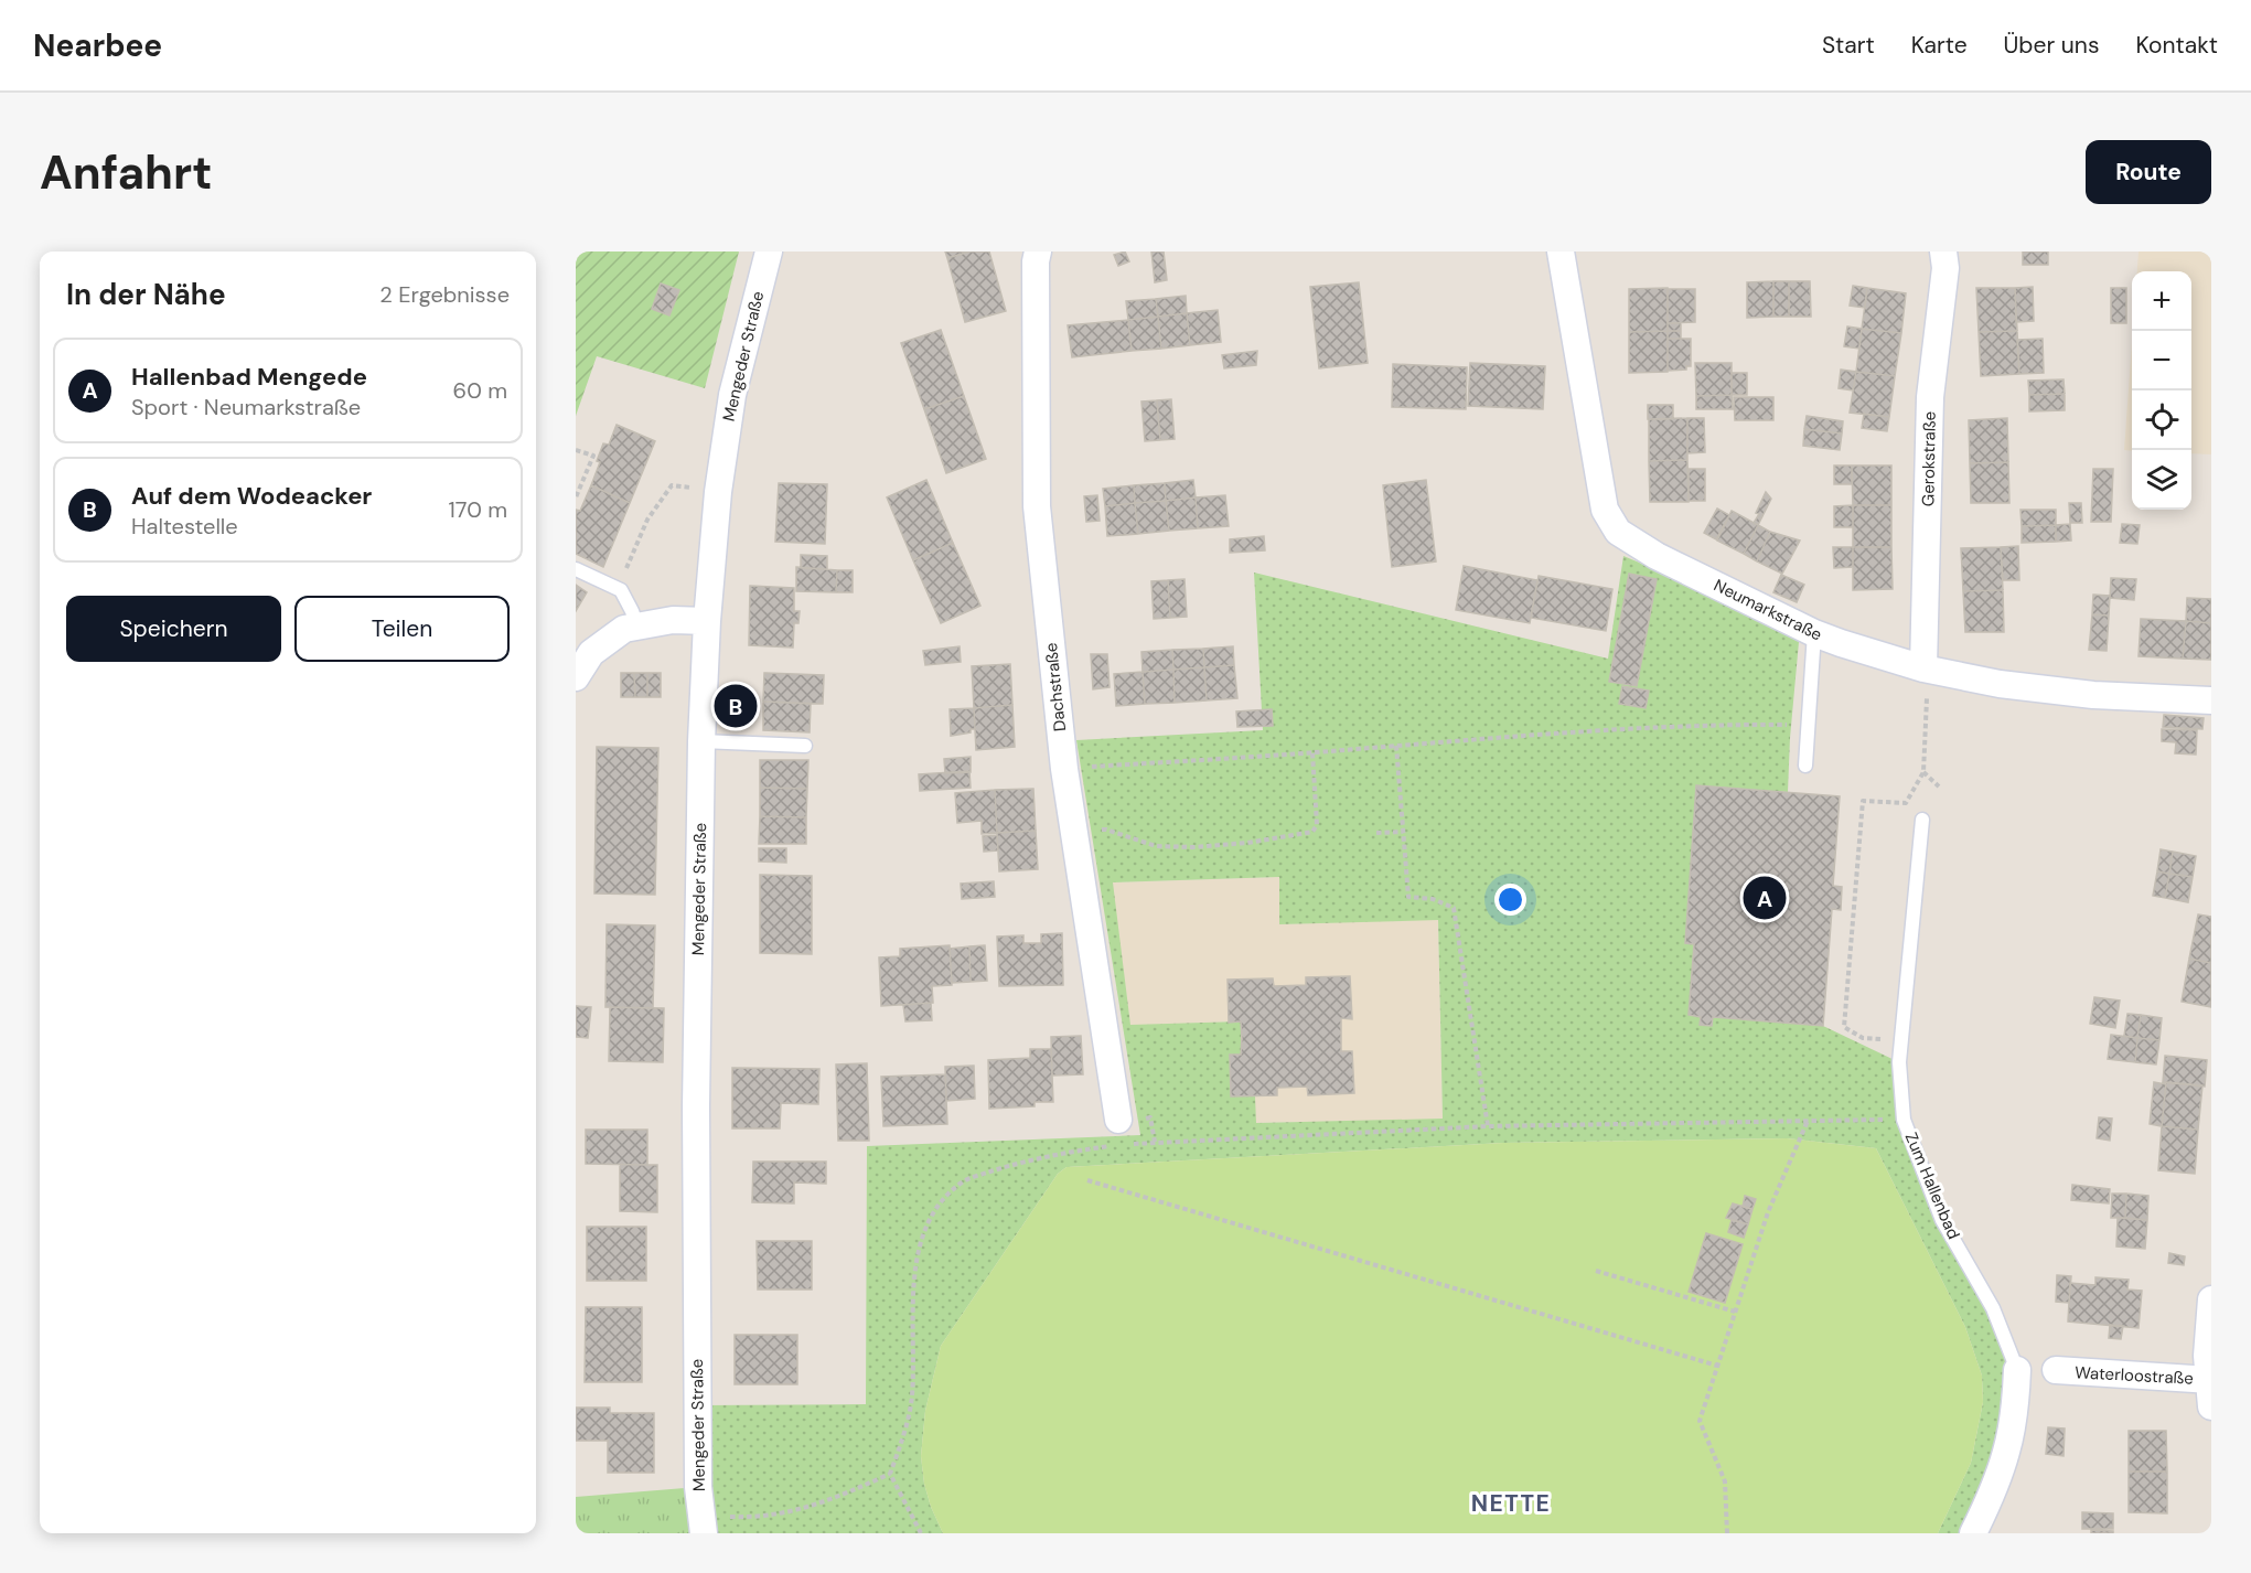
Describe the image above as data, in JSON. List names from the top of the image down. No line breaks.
{"streets":{"street":["Mengeder Straße","Gerokstraße","Neumarkstraße","Dachstraße","Zum Hallenbad","Waterloostraße"]},"crossings":[["Gerokstraße","Neumarkstraße"]],"districts":["NETTE"],"page":{"header":"Nearbee","nav":["Start","Karte","Über uns","Kontakt"],"buttons":["Route",["Speichern","Teilen"]],"title":"Anfahrt","heading":["In der Nähe","2 Ergebnisse"],"map_buttons":["+","−"],"list":[{"mark":"A","name":"Hallenbad Mengede","note":"Sport · Neumarkstraße","value":"60 m"},{"mark":"B","name":"Auf dem Wodeacker","note":"Haltestelle","value":"170 m"}],"pins":["B","A"]}}
